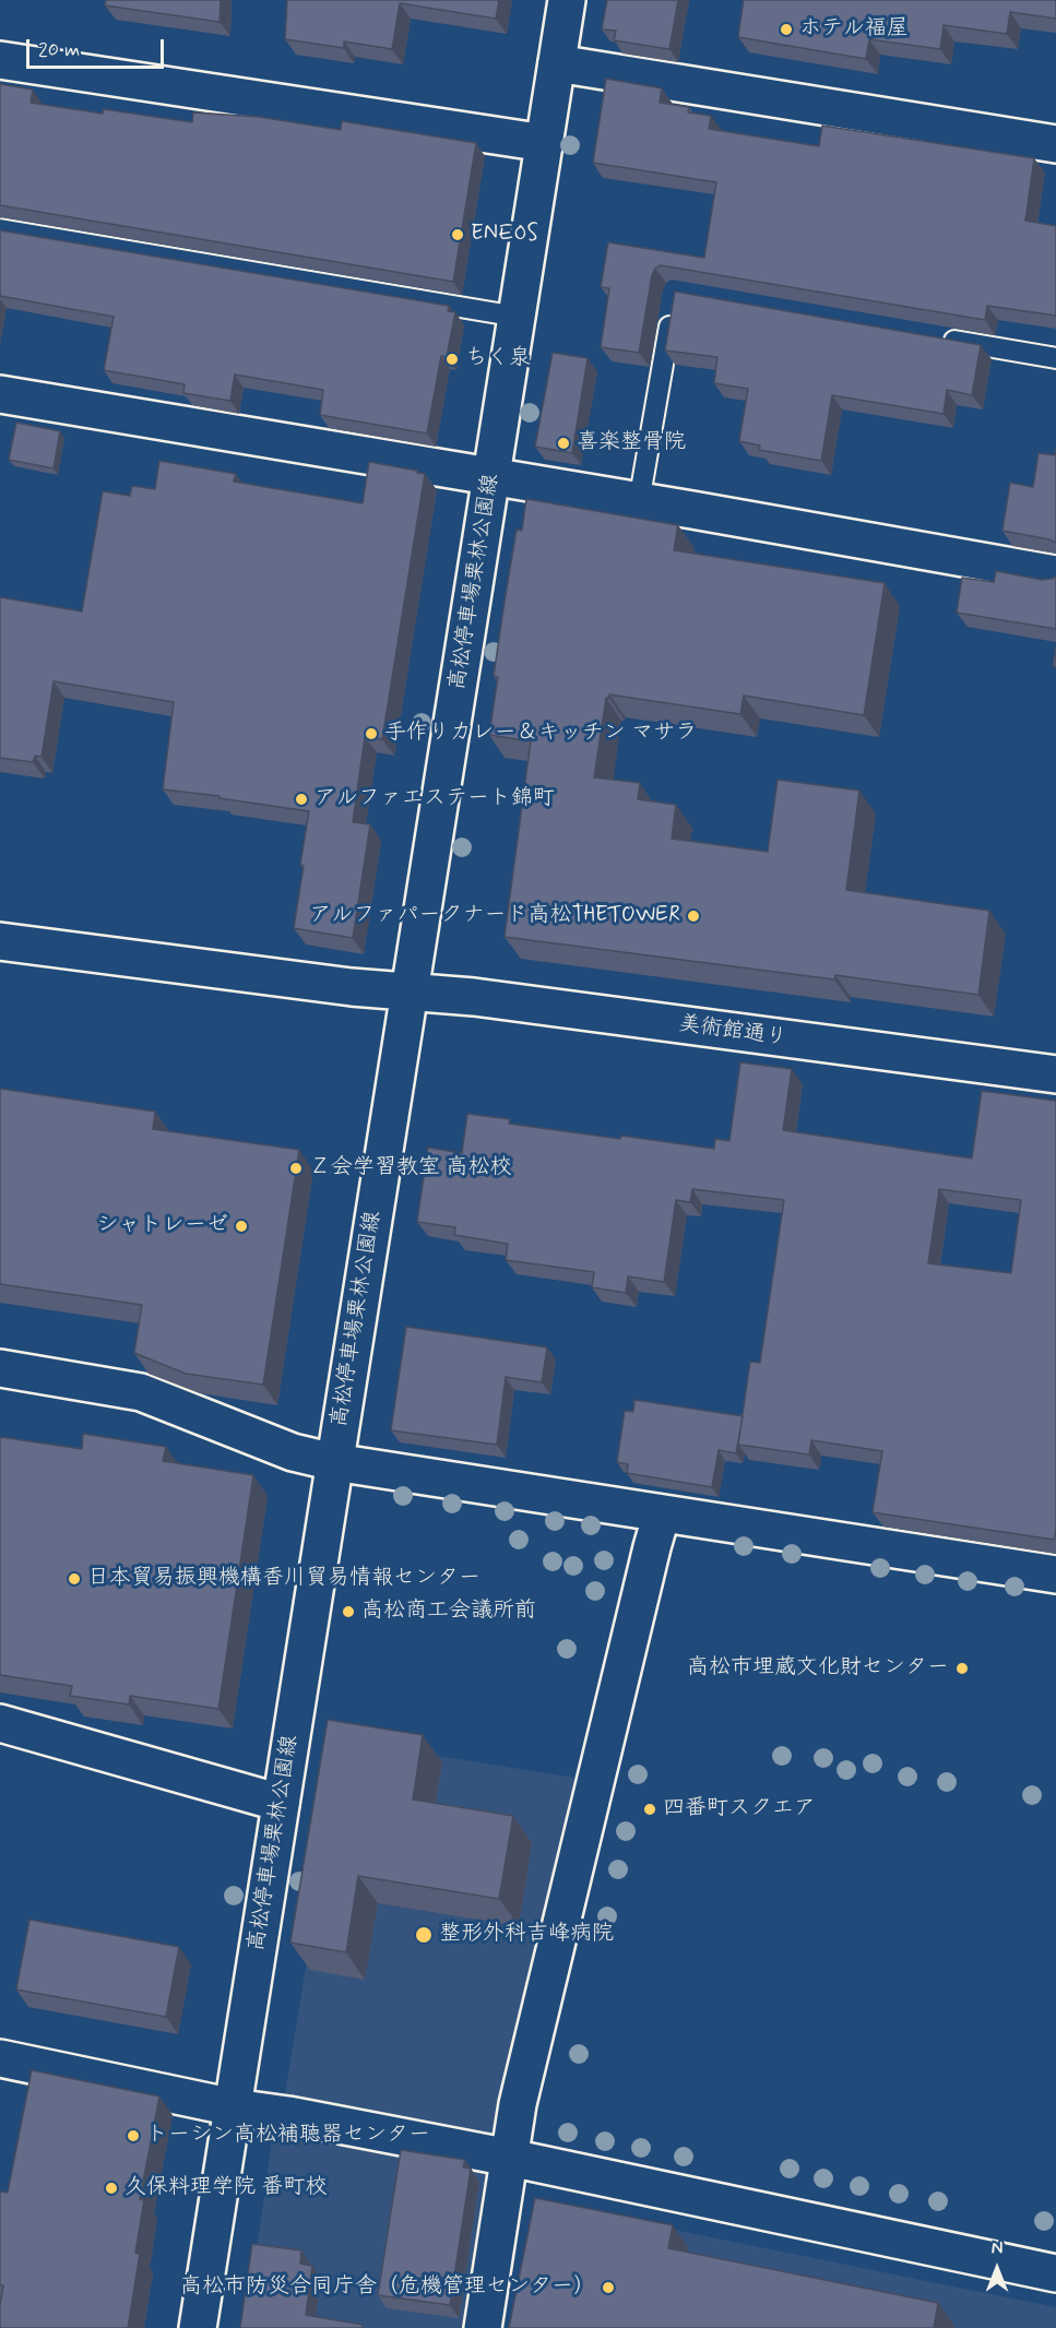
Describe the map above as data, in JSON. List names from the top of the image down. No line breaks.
{"streets":{"street":["高松停車場栗林公園線","美術館通り"]},"crossings":[["高松停車場栗林公園線","美術館通り"]],"places":["ホテル福屋","ENEOS","ちく泉","喜楽整骨院","手作りカレー＆キッチン マサラ","アルファエステート錦町","アルファパークナード高松THETOWER","Ｚ会学習教室 高松校","シャトレーゼ","日本貿易振興機構香川貿易情報センター","高松商工会議所前","高松市埋蔵文化財センター","四番町スクエア","整形外科吉峰病院","トーシン高松補聴器センター","久保料理学院 番町校","高松市防災合同庁舎（危機管理センター）"],"scale_bar":"20 m","north":"top"}
